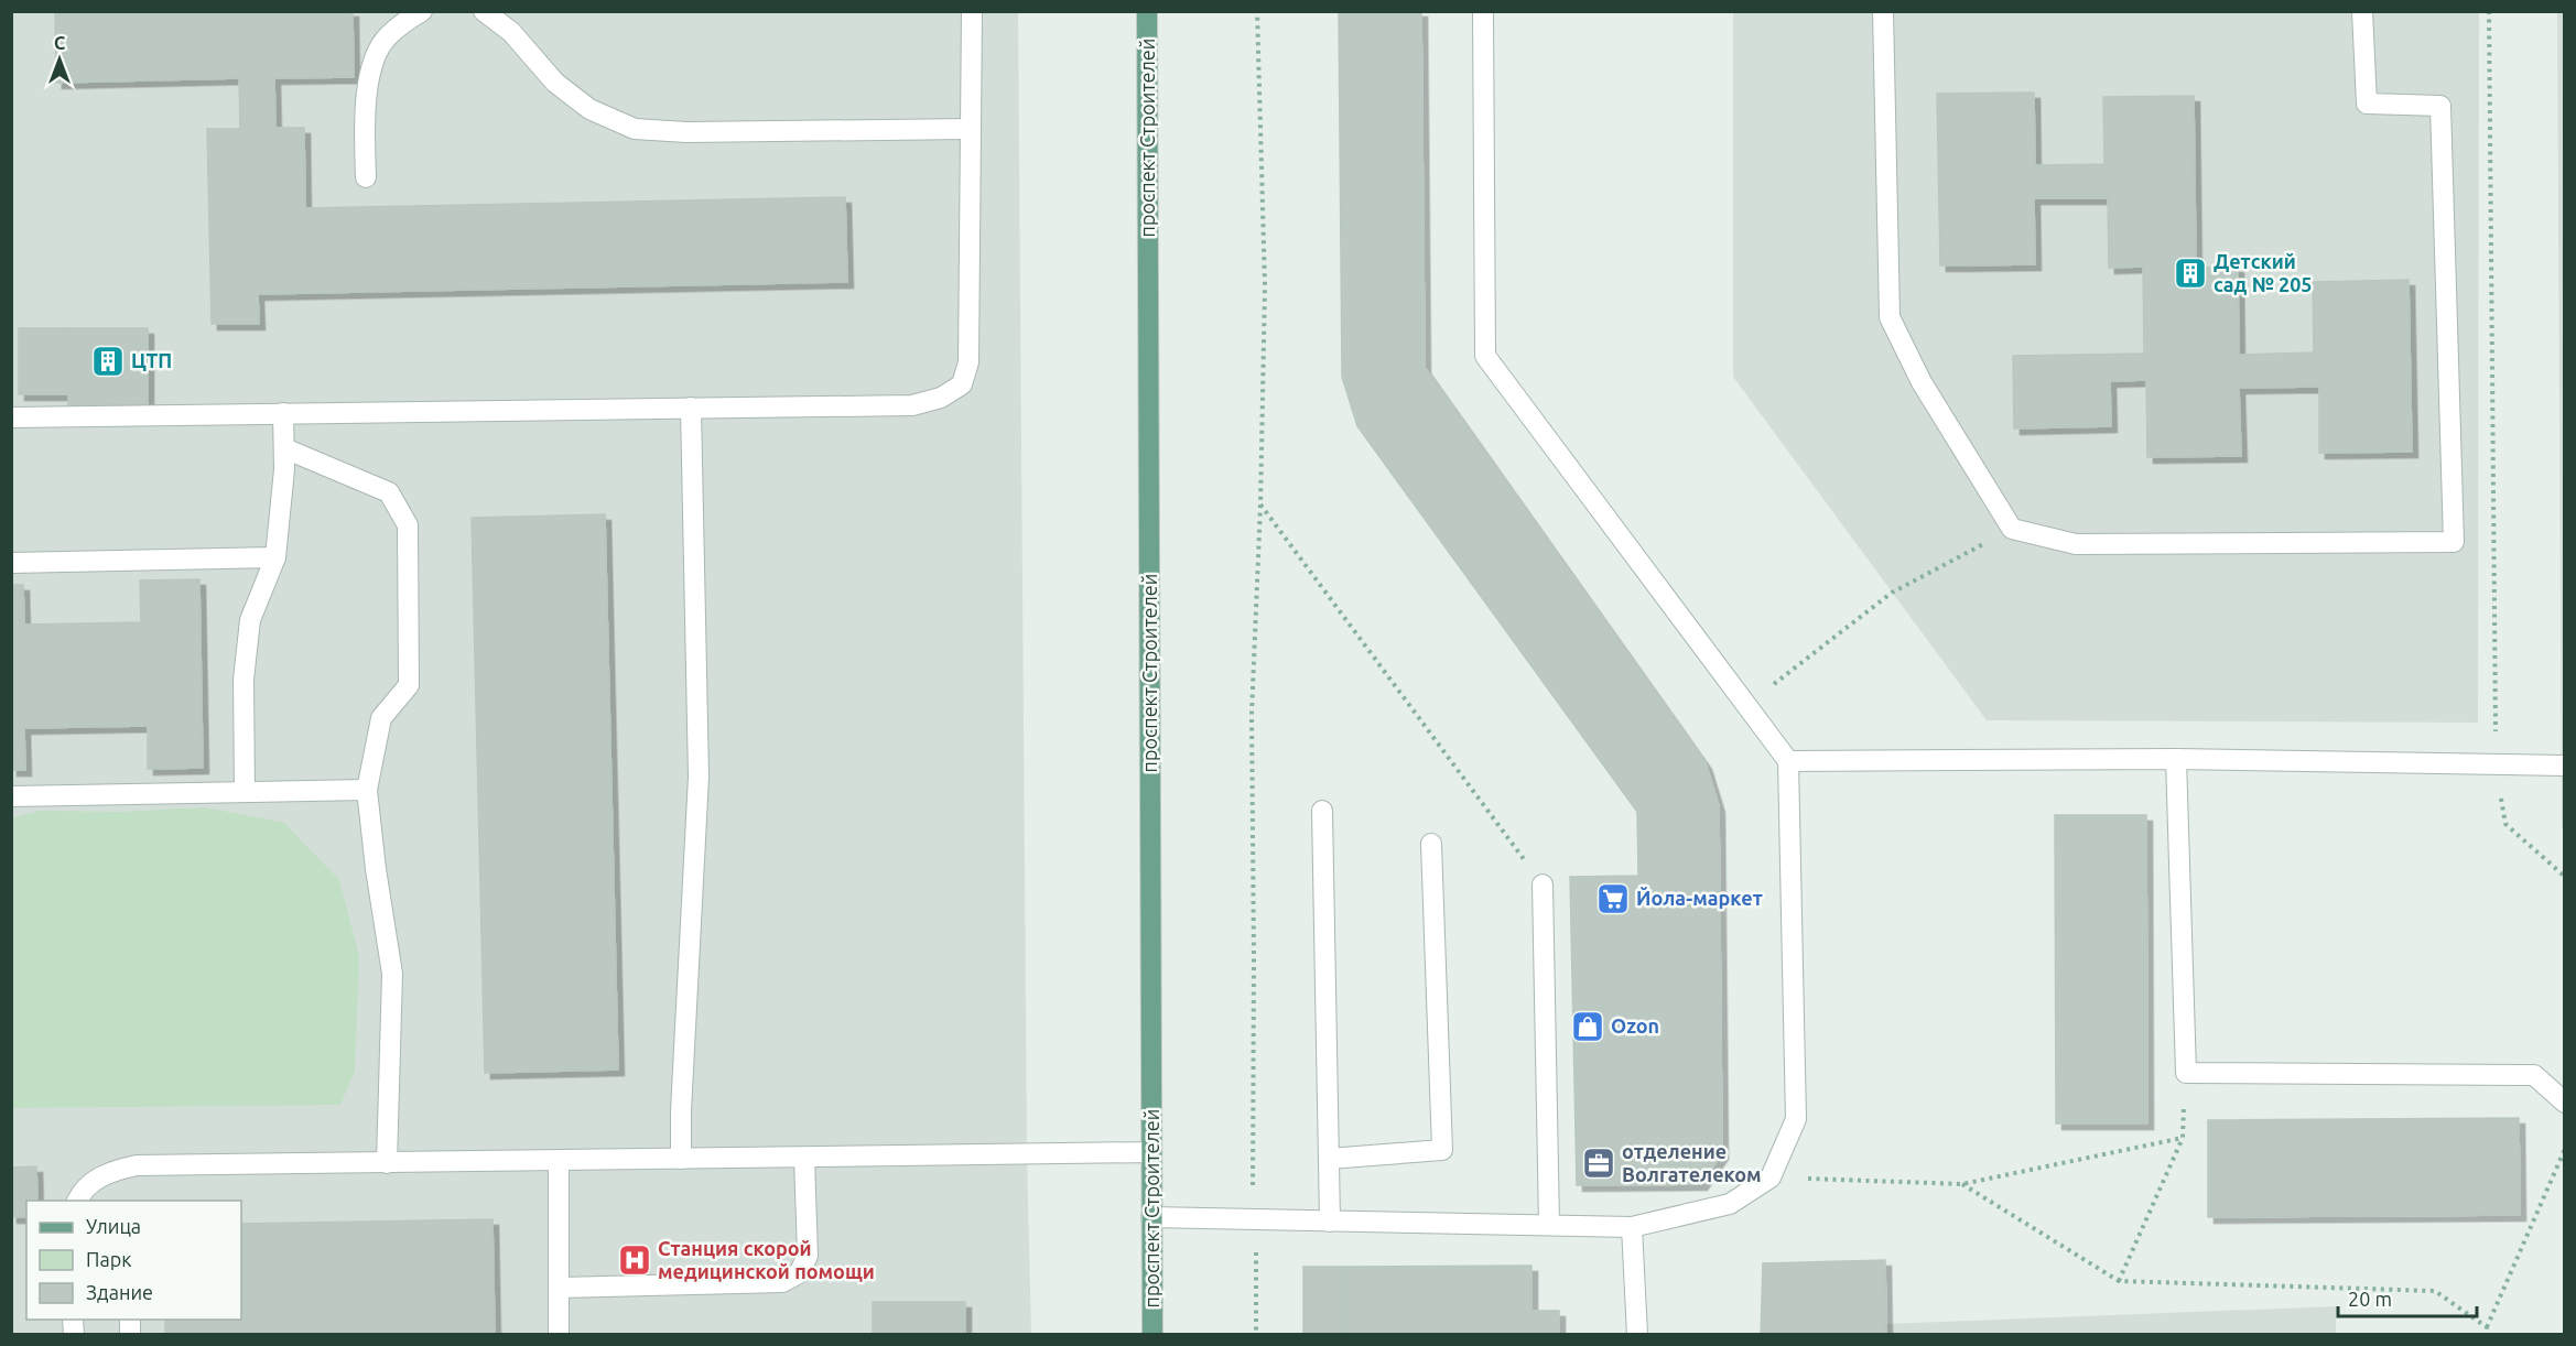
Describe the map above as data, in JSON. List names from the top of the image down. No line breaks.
{"streets":{"main road":["проспект Строителей"]},"places":{"building":["Детский сад № 205","ЦТП"],"supermarket":["Йола-маркет"],"shop":["Ozon"],"office":["отделение Волгателеком"],"hospital":["Станция скорой медицинской помощи"]},"legend":["Улица","Парк","Здание"],"scale_bar":"20 m","north":"top"}
